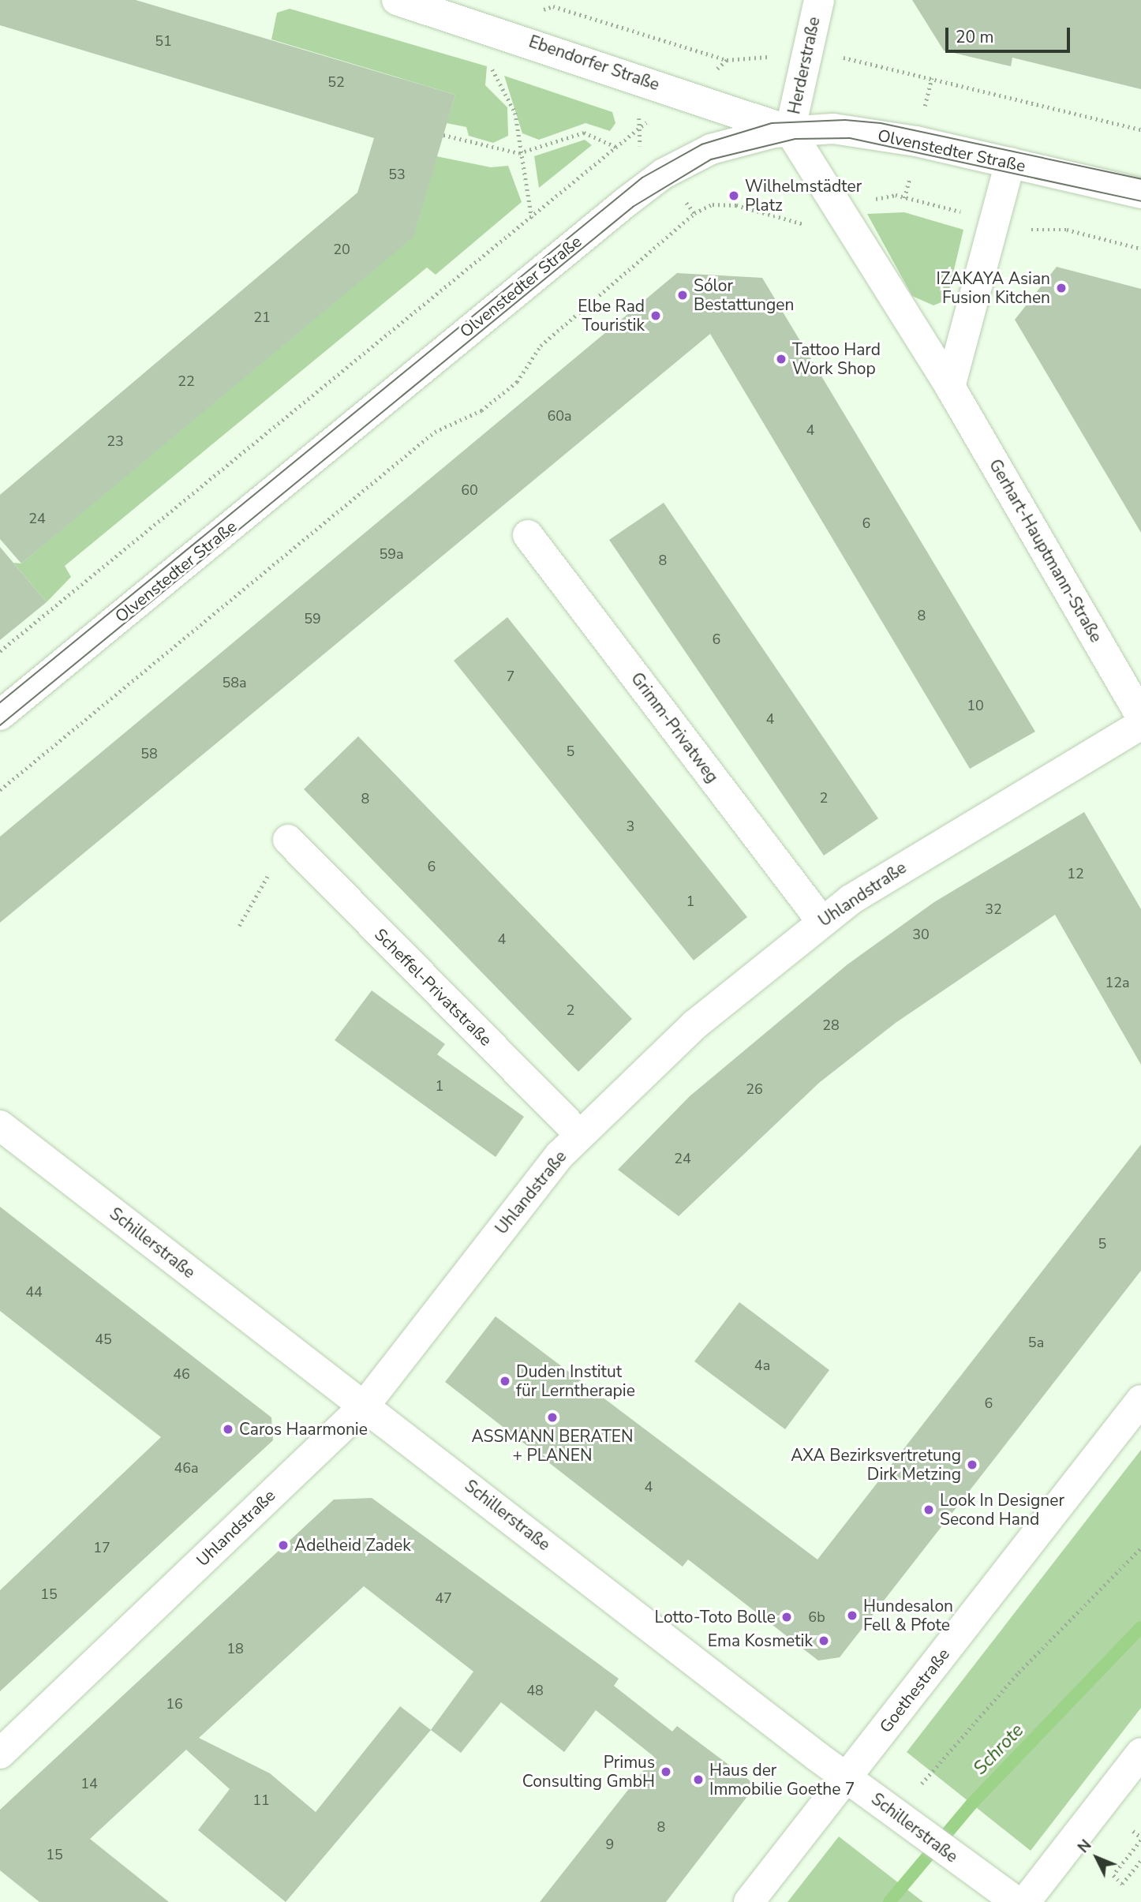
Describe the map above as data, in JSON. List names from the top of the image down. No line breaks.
{"streets":{"street":["Ebendorfer Straße","Herderstraße","Olvenstedter Straße","Gerhart-Hauptmann-Straße","Grimm-Privatweg","Uhlandstraße","Scheffel-Privatstraße","Schillerstraße","Goethestraße"]},"crossings":[["Ebendorfer Straße","Herderstraße"],["Ebendorfer Straße","Olvenstedter Straße"],["Ebendorfer Straße","Gerhart-Hauptmann-Straße"],["Herderstraße","Olvenstedter Straße"],["Herderstraße","Gerhart-Hauptmann-Straße"],["Olvenstedter Straße","Gerhart-Hauptmann-Straße"],["Grimm-Privatweg","Uhlandstraße"],["Uhlandstraße","Scheffel-Privatstraße"],["Uhlandstraße","Schillerstraße"],["Schillerstraße","Goethestraße"]],"water":["Schrote"],"places":["Wilhelmstädter Platz","IZAKAYA Asian Fusion Kitchen","Sólor Bestattungen","Elbe Rad Touristik","Tattoo Hard Work Shop","Duden Institut für Lerntherapie","ASSMANN BERATEN + PLANEN","Caros Haarmonie","AXA Bezirksvertretung Dirk Metzing","Look In Designer Second Hand","Adelheid Zadek","Hundesalon Fell & Pfote","Lotto-Toto Bolle","Ema Kosmetik","Primus Consulting GmbH","Haus der Immobilie Goethe 7"],"house_numbers":["51","52","53","20","21","22","60a","4","23","60","24","6","59a","8","8","59","6","7","58a","10","4","5","58","2","8","3","6","12","1","32","30","4","12a","2","28","1","26","24","5","44","45","5a","4a","46","6","46a","4","17","15","47","6b","18","48","16","14","11","8","9","15"],"scale_bar":"20 m","north":"top left"}
